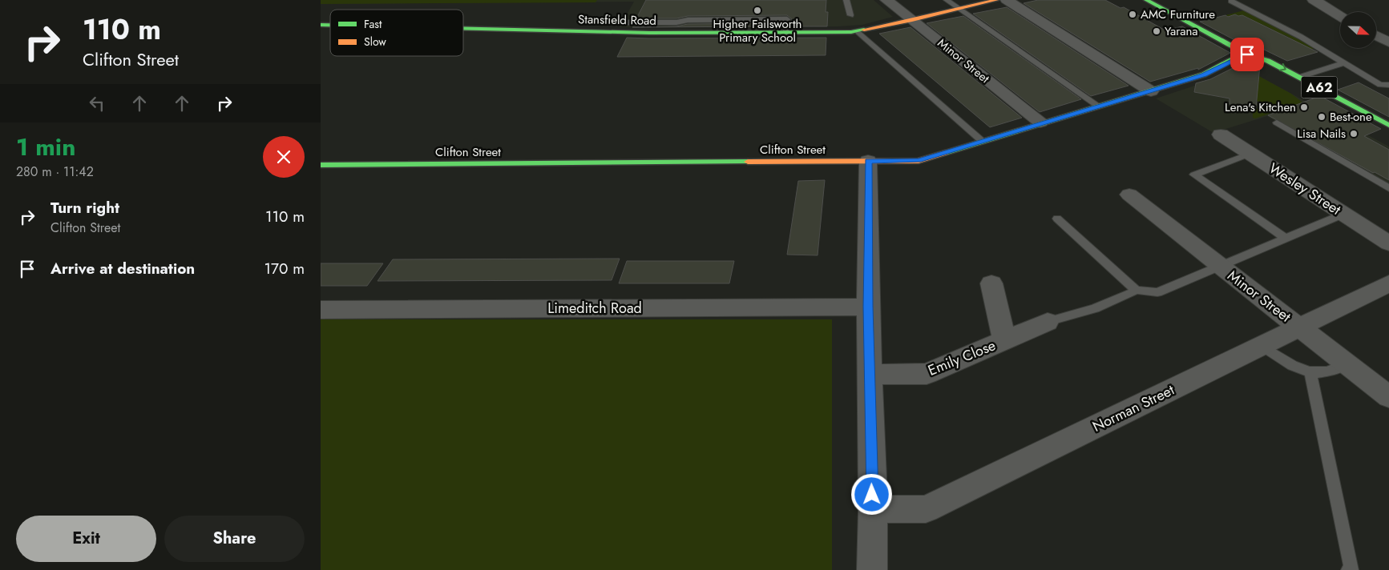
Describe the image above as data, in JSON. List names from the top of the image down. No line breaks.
{"streets":{"main road":["Stansfield Road","A62","Clifton Street"],"street":["Minor Street","Wesley Street","Limeditch Road","Emily Close","Norman Street"]},"crossings":[["Stansfield Road","Minor Street"],["Minor Street","Clifton Street"],["Minor Street","Norman Street"],["A62","Clifton Street"]],"places":["Higher Failsworth Primary School","AMC Furniture","Yarana","Lena's Kitchen","Best-one","Lisa Nails"],"legend":["Fast","Slow"],"north":"right","page":{"turn":["110 m","Clifton Street"],"heading":["1 min","280 m · 11:42"],"list":[{"name":"Turn right","note":"Clifton Street","value":"110 m"},{"name":"Arrive at destination","value":"170 m"}],"buttons":["Exit","Share"]}}
